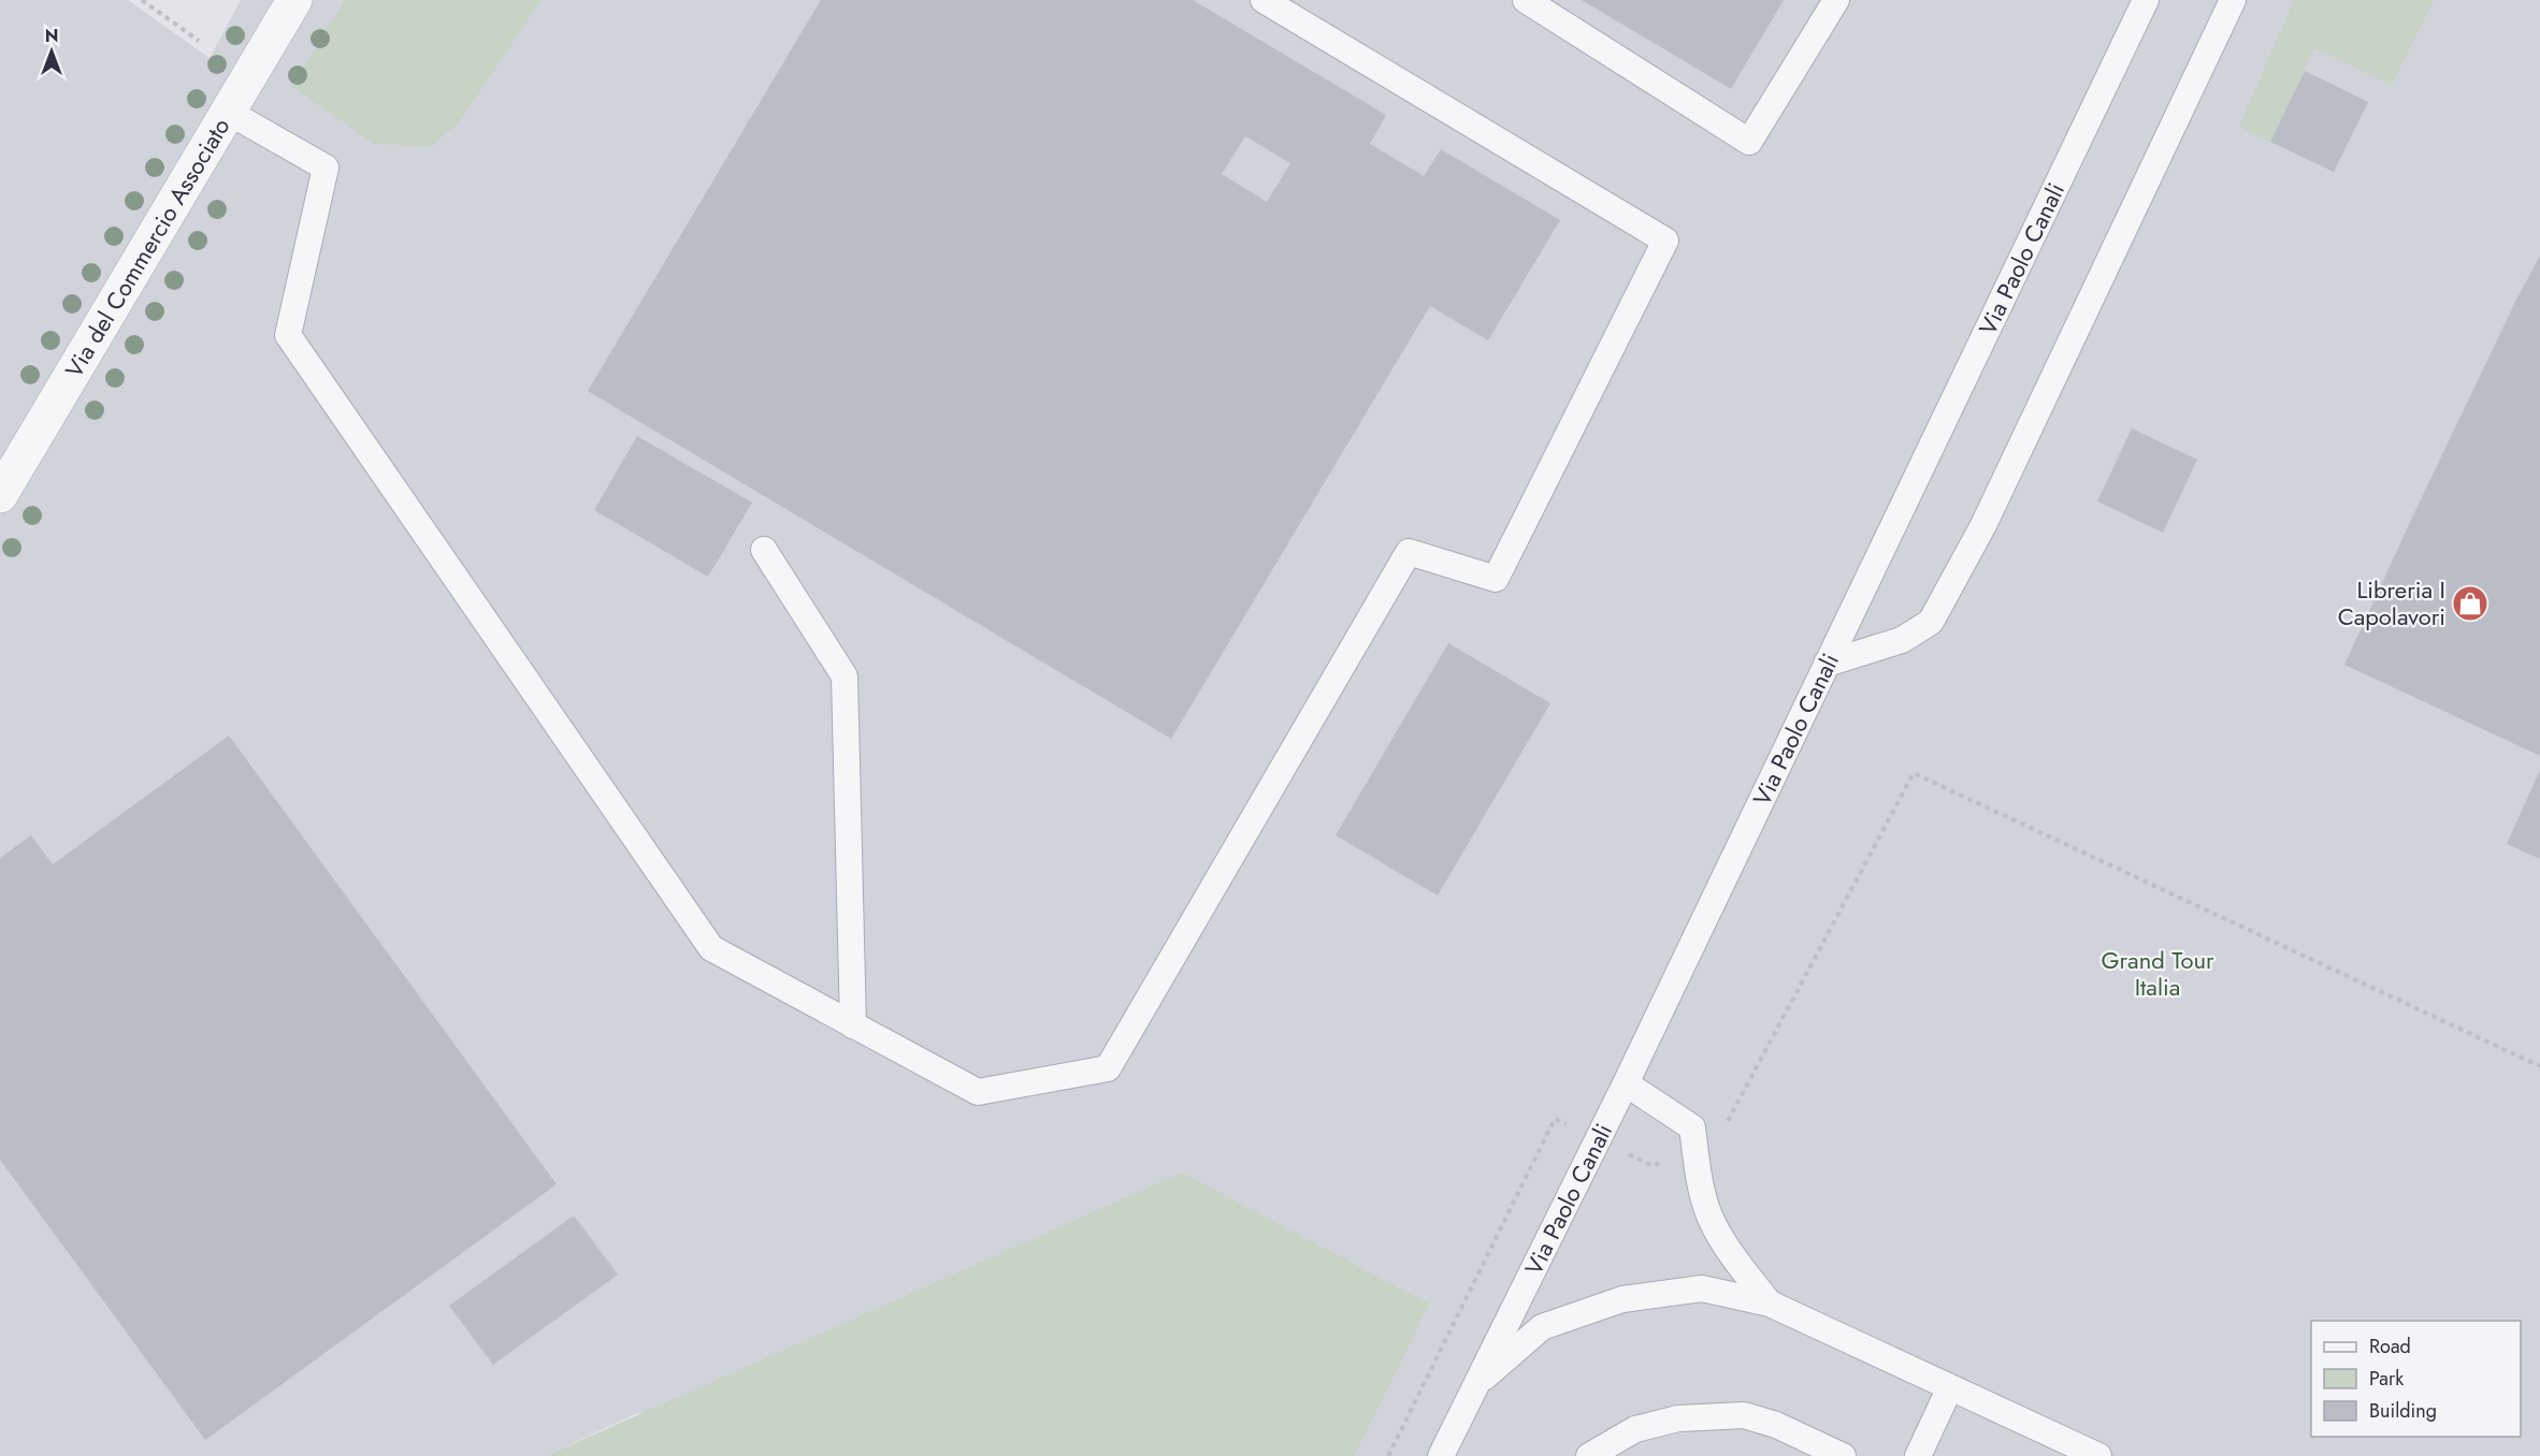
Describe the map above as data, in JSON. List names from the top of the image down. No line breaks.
{"streets":{"street":["Via del Commercio Associato"],"lane":["Via Paolo Canali"]},"parks":["Grand Tour Italia"],"places":{"shop":["Libreria I Capolavori"]},"legend":["Road","Park","Building"],"north":"top"}
